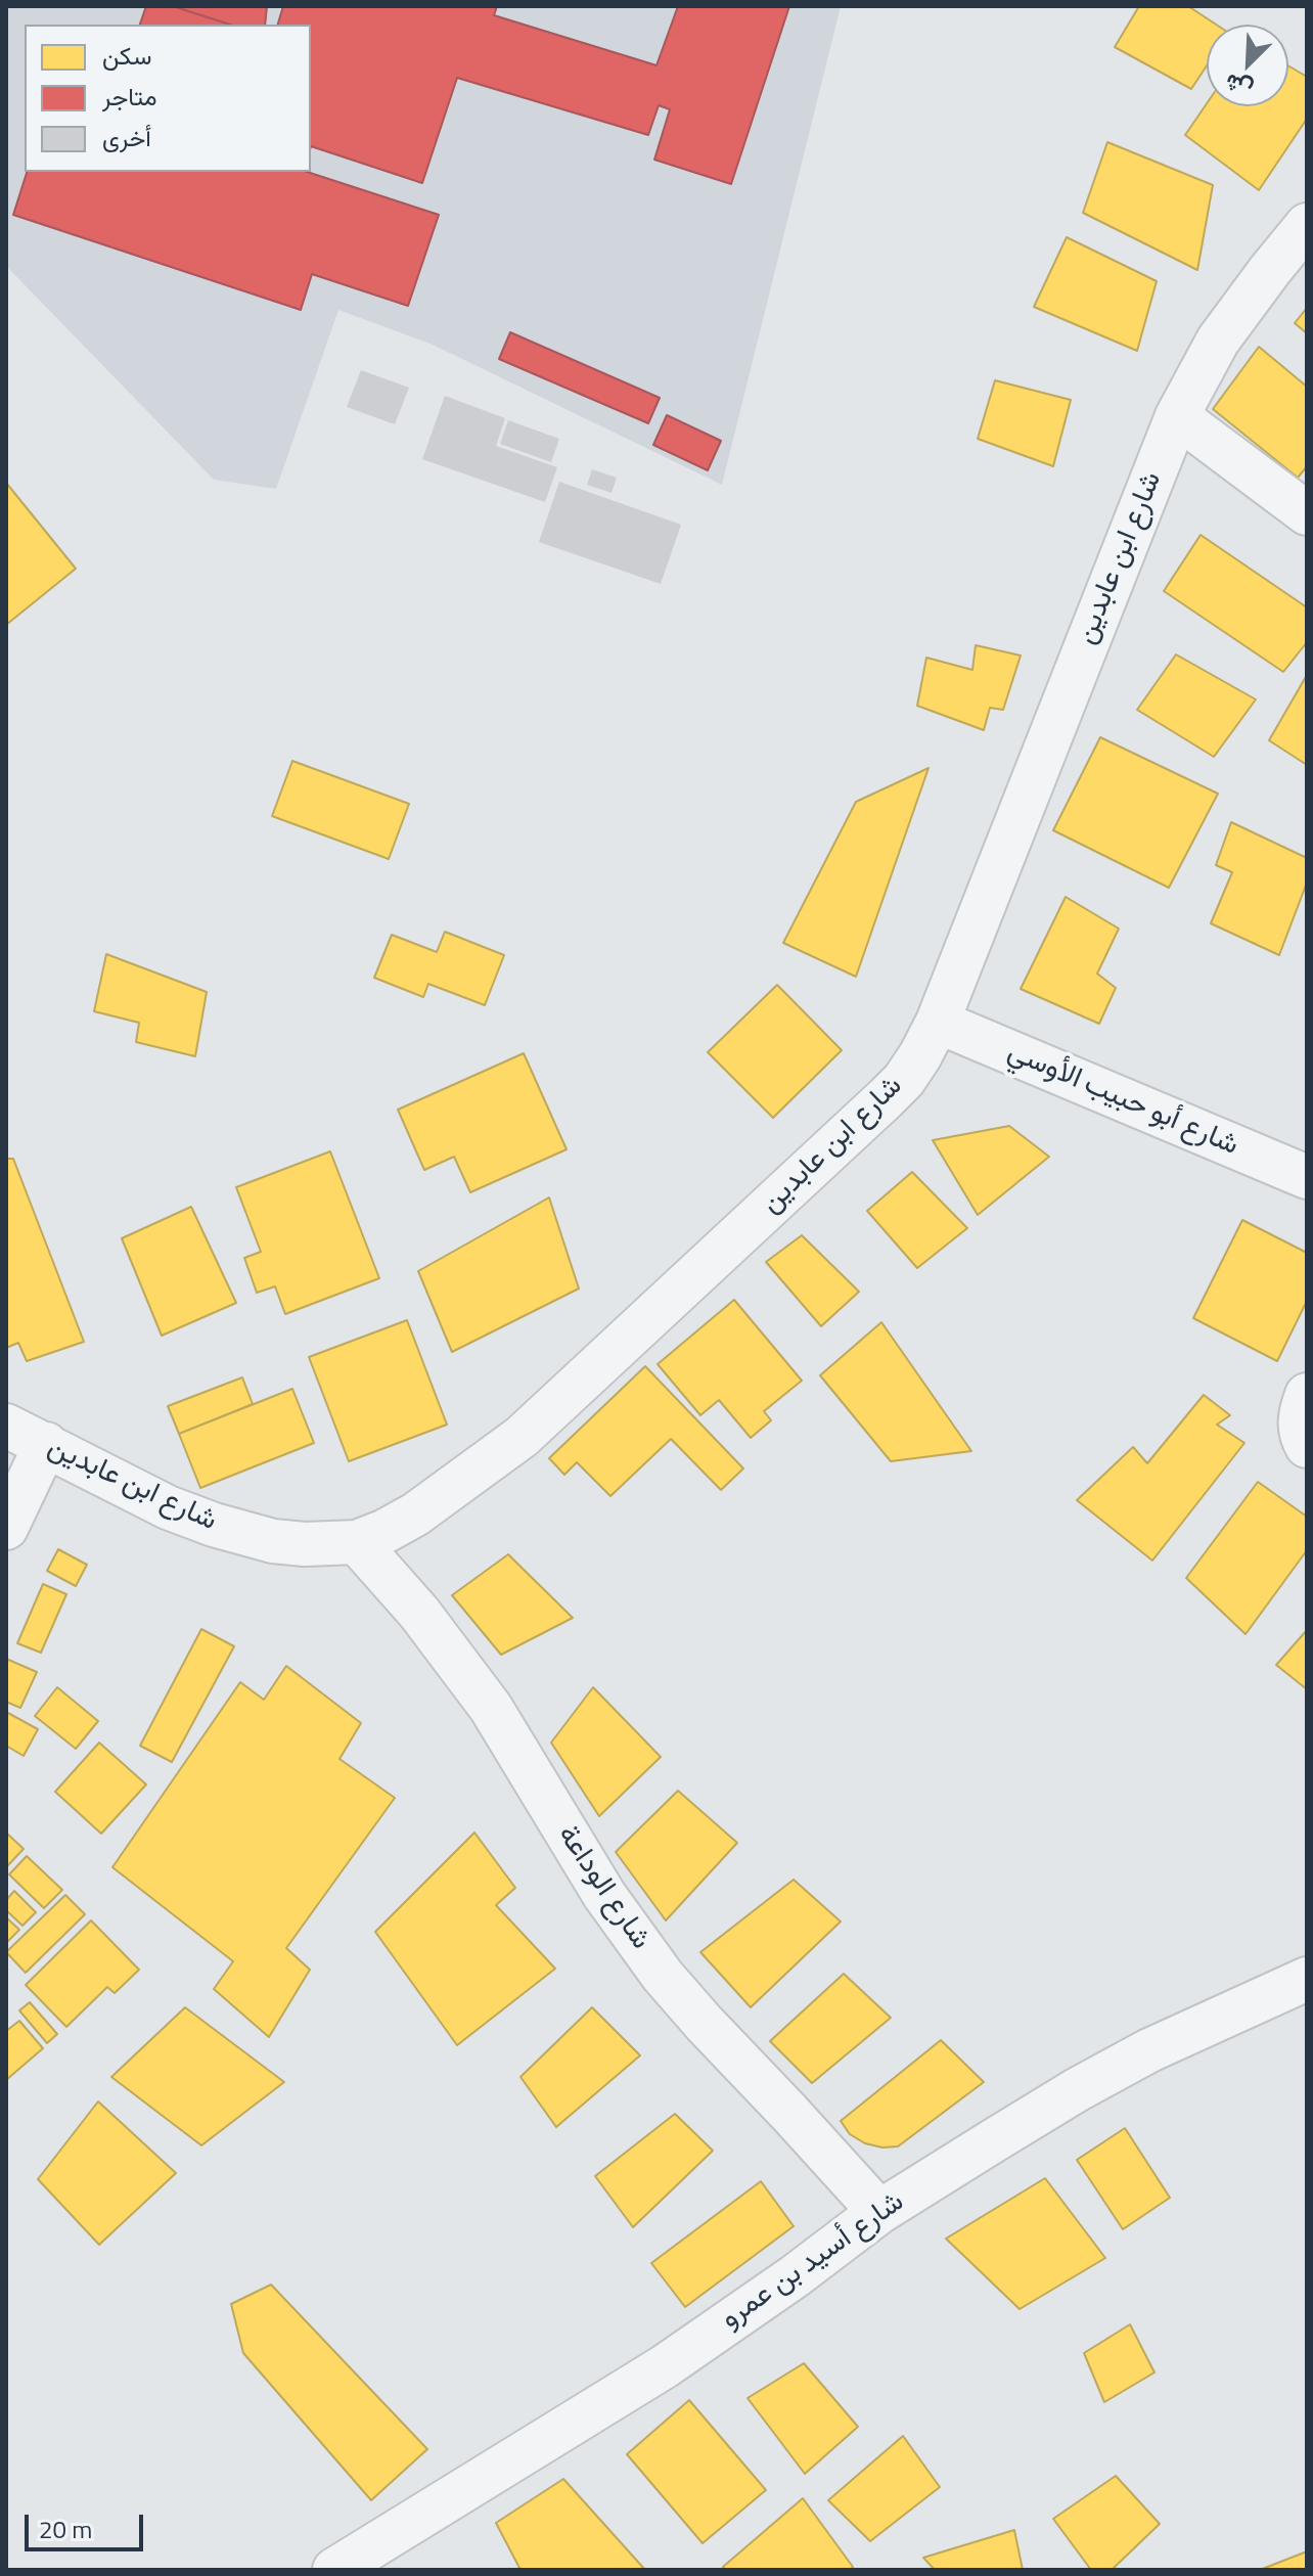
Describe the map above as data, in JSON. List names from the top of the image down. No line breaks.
{"streets":{"street":["شارع ابن عابدين","شارع أبو حبيب الأوسي","شارع الوداعة","شارع أسيد بن عمرو"]},"crossings":[["شارع ابن عابدين","شارع أبو حبيب الأوسي"],["شارع ابن عابدين","شارع الوداعة"],["شارع الوداعة","شارع أسيد بن عمرو"]],"legend":["سكن","متاجر","أخرى"],"scale_bar":"20 m","north":"bottom left"}
